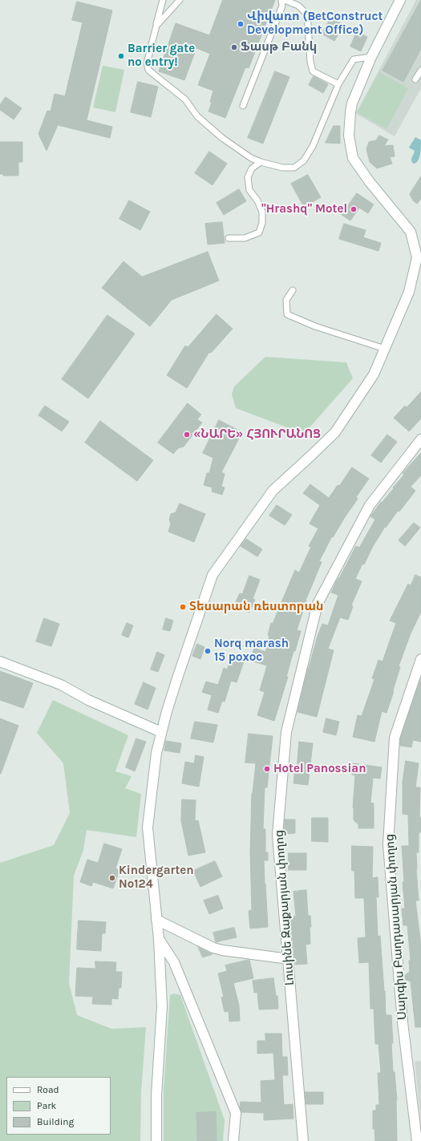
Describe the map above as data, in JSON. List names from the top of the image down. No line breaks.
{"streets":{"street":["Լուսինե Զաքարյան փողոց","Սարգիս Բաղդասարյան փողոց"]},"places":["Վիվառո (BetConstruct Development Office)","Ֆասթ Բանկ","Barrier gate no entry!","\"Hrashq\" Motel","«ՆԱՐԵ» ՀՅՈՒՐԱՆՈՑ","Տեսարան ռեստորան","Norq marash 15 poxoc","Hotel Panossian","Kindergarten No124"],"legend":["Road","Park","Building"]}
